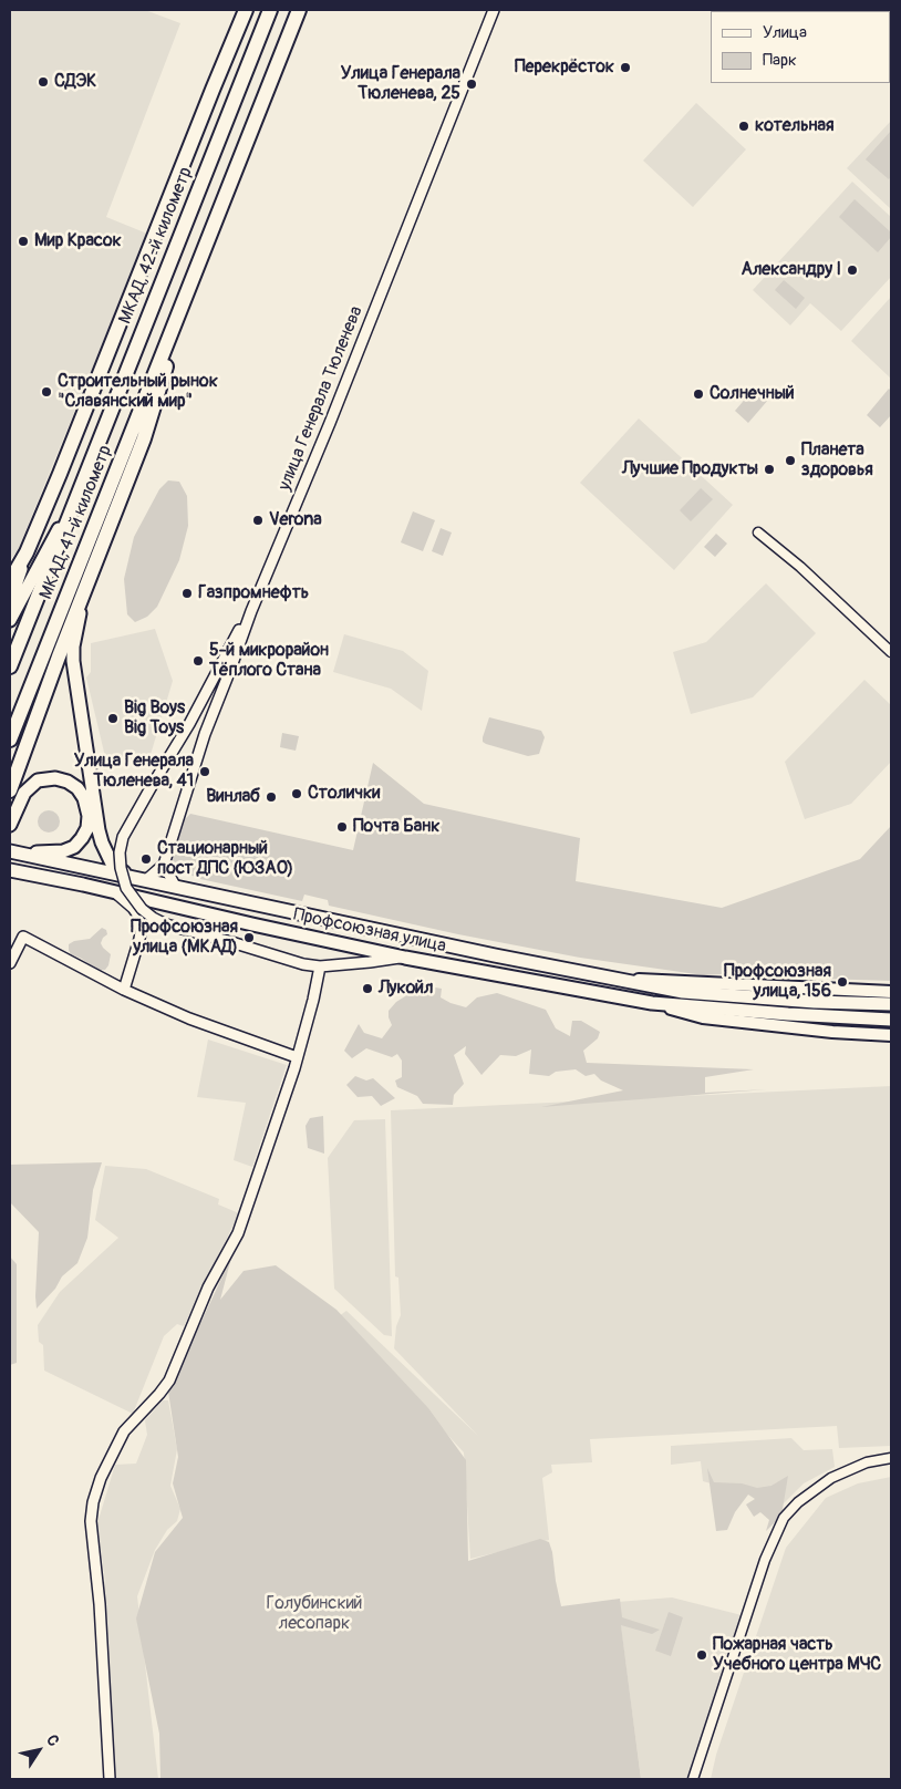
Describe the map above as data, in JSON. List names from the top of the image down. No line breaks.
{"streets":{"highway":["МКАД, 42-й километр","МКАД, 41-й километр"],"main road":["Профсоюзная улица"],"street":["улица Генерала Тюленева"]},"crossings":[["МКАД, 42-й километр","МКАД, 41-й километр"]],"parks":["Голубинский лесопарк"],"places":["Перекрёсток","СДЭК","Улица Генерала Тюленева, 25","котельная","Мир Красок","Александру I","Строительный рынок \"Славянский мир\"","Солнечный","Планета здоровья","Лучшие Продукты","Verona","Газпромнефть","5-й микрорайон Тёплого Стана","Big Boys Big Toys","Улица Генерала Тюленева, 41","Столички","Винлаб","Почта Банк","Стационарный пост ДПС (ЮЗАО)","Профсоюзная улица (МКАД)","Профсоюзная улица, 156","Лукойл","Пожарная часть Учебного центра МЧС"],"legend":["Улица","Парк"],"north":"top right"}
